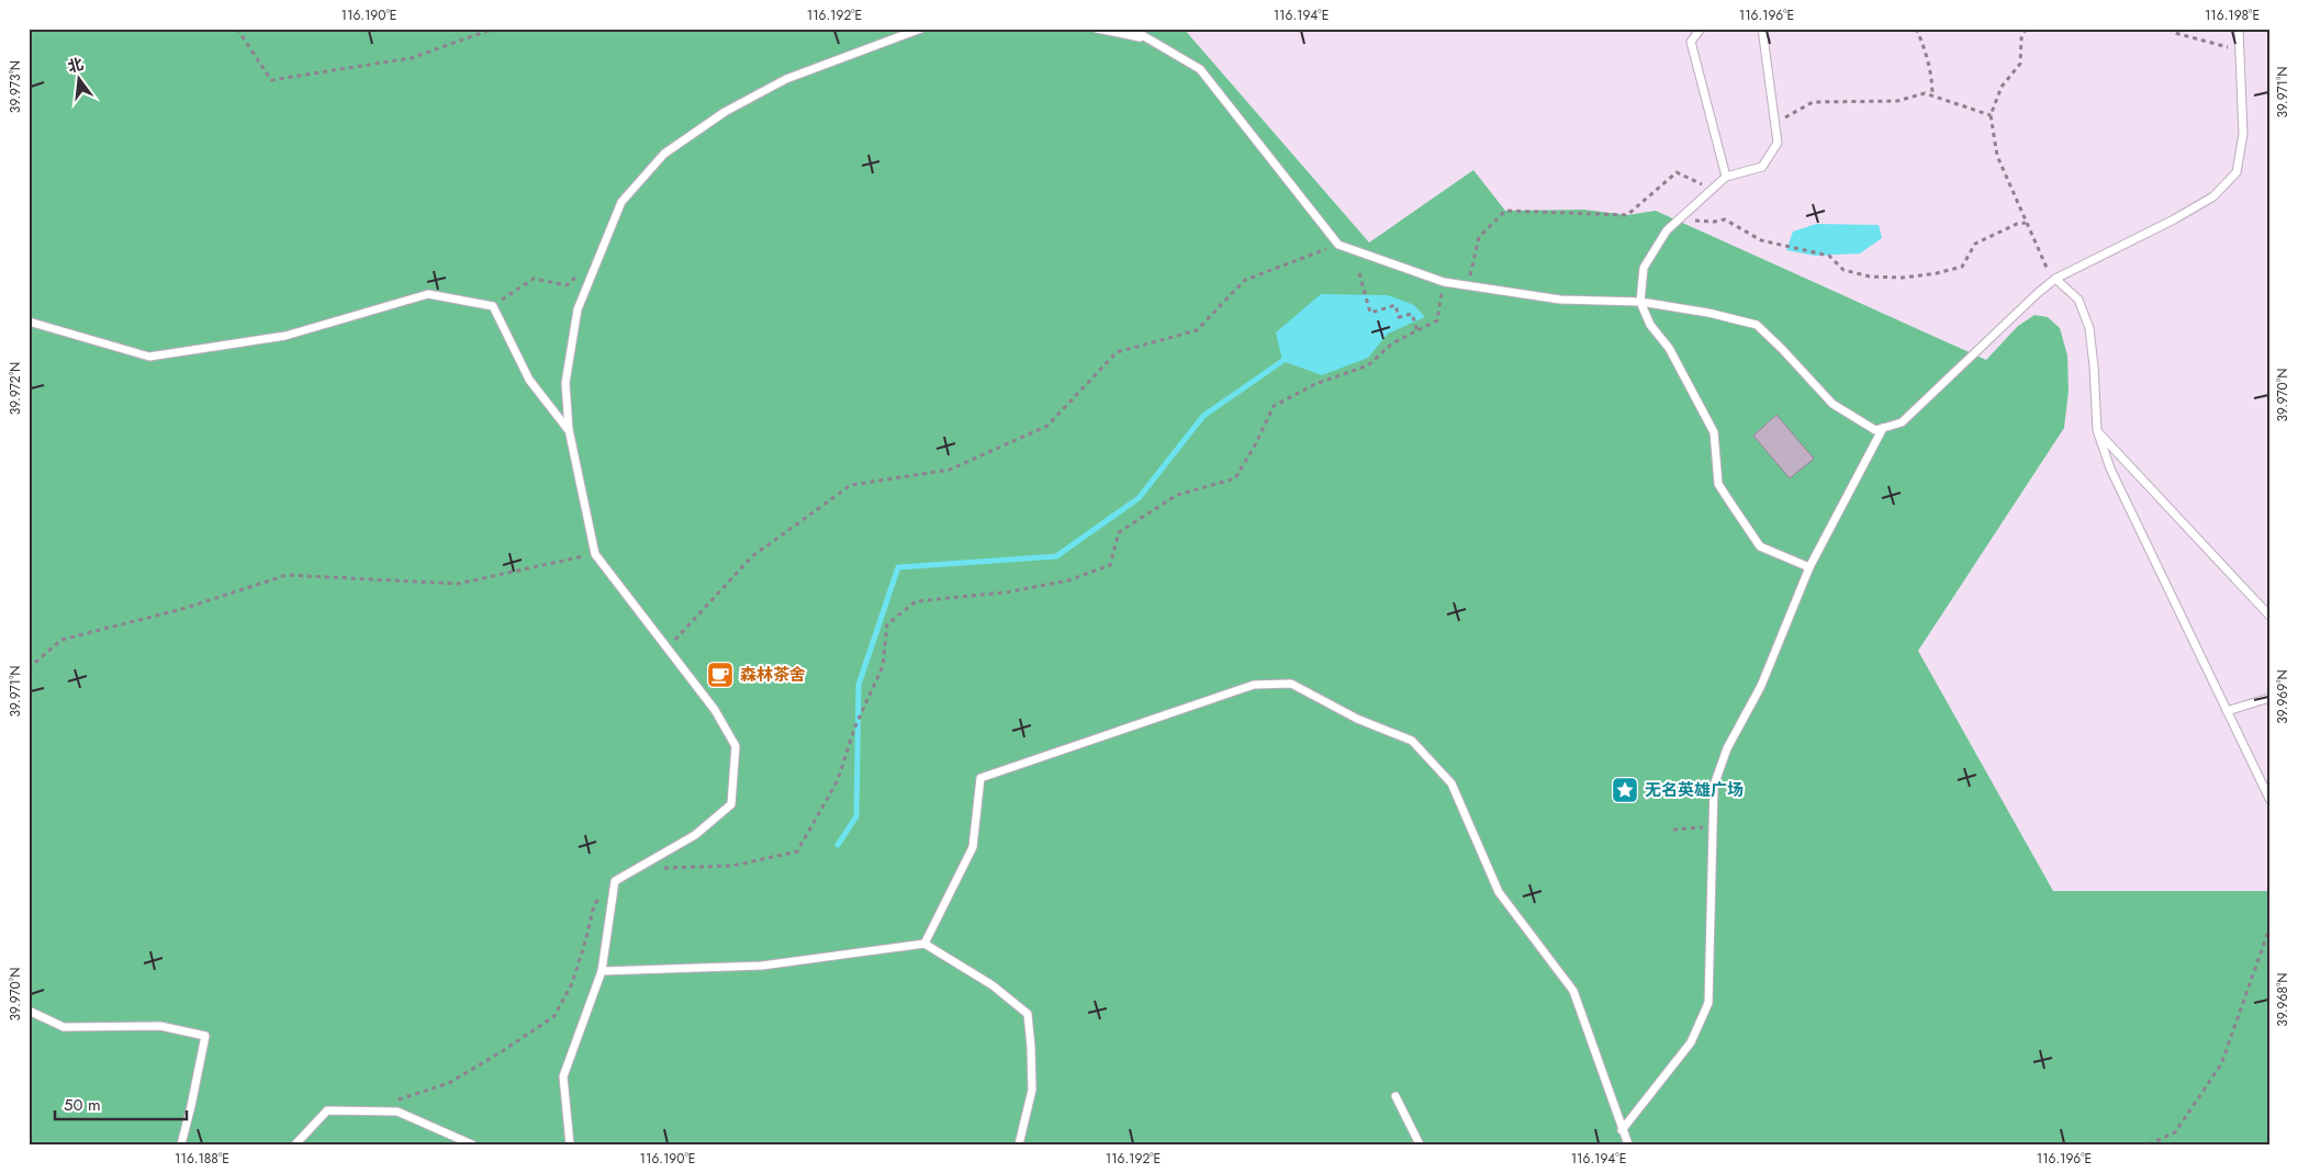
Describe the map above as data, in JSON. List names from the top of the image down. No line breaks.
{"places":{"cafe":["森林茶舍"],"place":["无名英雄广场"]},"scale_bar":"50 m","north":"top","coordinates":["116.190°E","116.192°E","116.194°E","116.196°E","116.198°E","39.973°N","39.971°N","39.972°N","39.970°N","39.969°N","39.968°N","116.188°E"]}
